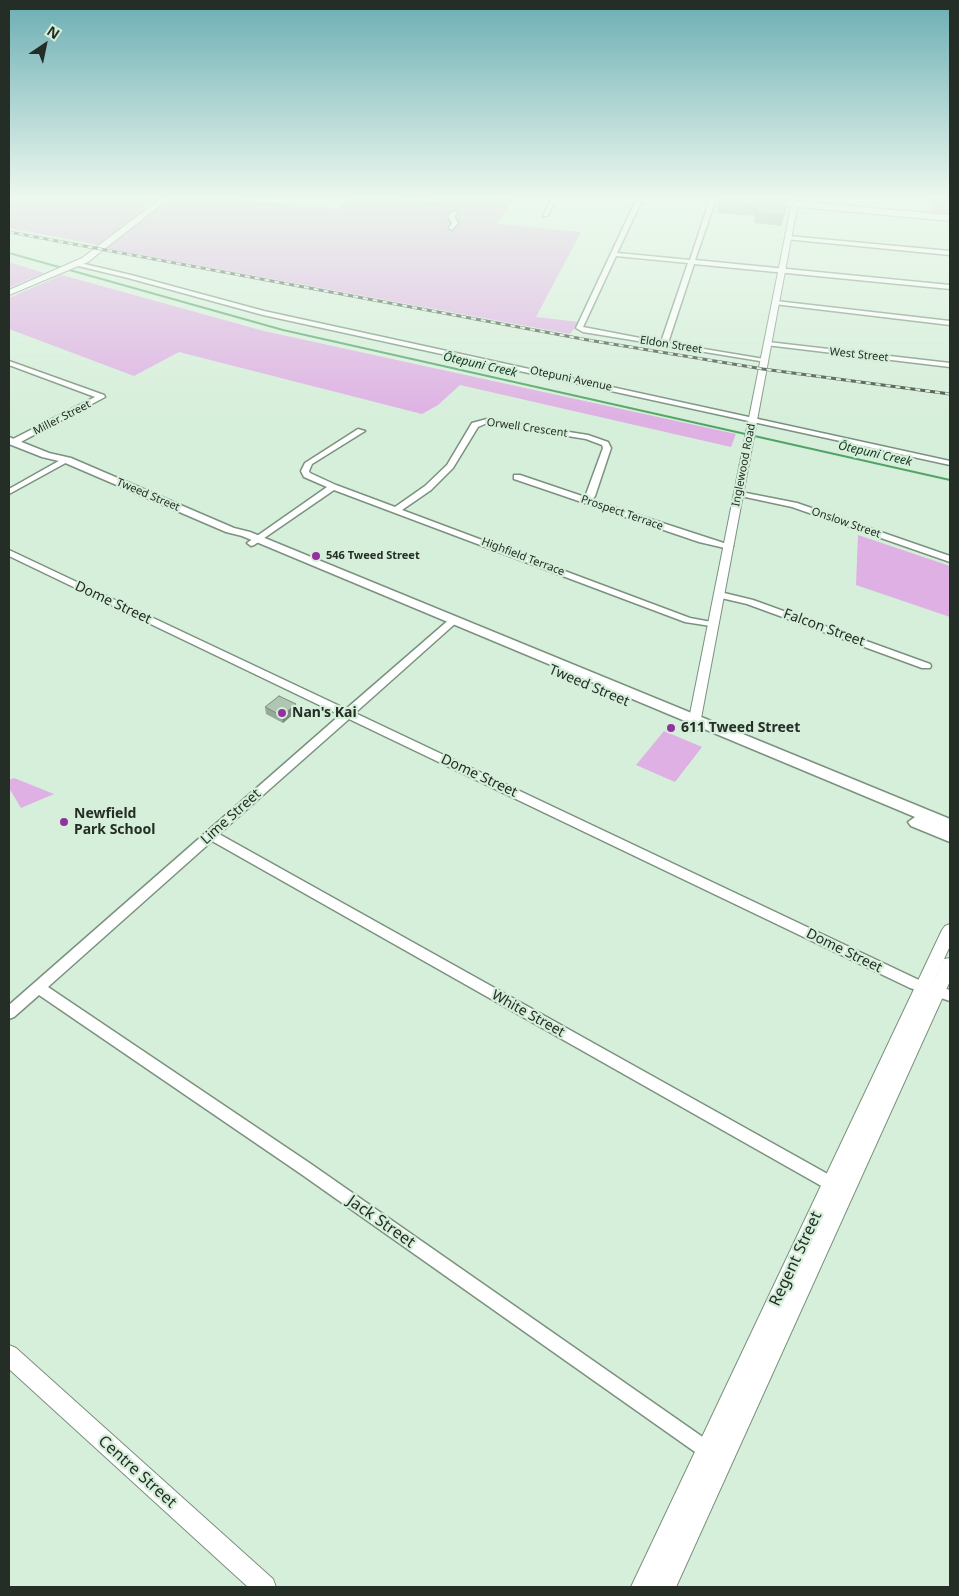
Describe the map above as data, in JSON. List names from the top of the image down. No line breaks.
{"streets":{"main road":["Tweed Street"],"street":["Eldon Street","West Street","Otepuni Avenue","Miller Street","Orwell Crescent","Inglewood Road","Prospect Terrace","Onslow Street","Highfield Terrace","Dome Street","Falcon Street","Lime Street","White Street","Jack Street","Regent Street","Centre Street"]},"crossings":[["Eldon Street","Inglewood Road"],["West Street","Inglewood Road"],["Otepuni Avenue","Inglewood Road"],["Miller Street","Tweed Street"],["Orwell Crescent","Prospect Terrace"],["Orwell Crescent","Highfield Terrace"],["Inglewood Road","Tweed Street"],["Inglewood Road","Prospect Terrace"],["Inglewood Road","Onslow Street"],["Inglewood Road","Highfield Terrace"],["Inglewood Road","Falcon Street"],["Tweed Street","Lime Street"],["Dome Street","Lime Street"],["Dome Street","Regent Street"],["Lime Street","White Street"],["Lime Street","Jack Street"],["White Street","Regent Street"],["Jack Street","Regent Street"]],"water":["Ōtepuni Creek"],"places":["546 Tweed Street","Nan's Kai","611 Tweed Street","Newfield Park School"],"north":"top right"}
